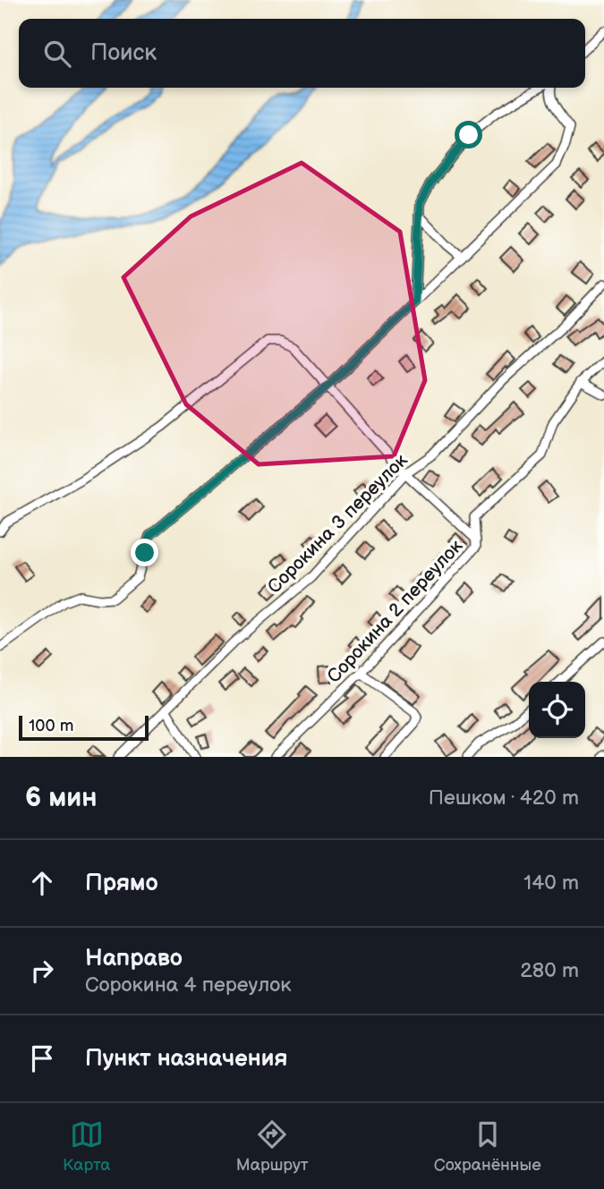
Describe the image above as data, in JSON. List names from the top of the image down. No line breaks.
{"streets":{"street":["Сорокина 3 переулок","Сорокина 2 переулок"]},"scale_bar":"100 m","page":{"search":"Поиск","scale":"100 m","heading":["6 мин","Пешком · 420 m"],"list":[["Прямо","140 m"],["Направо","Сорокина 4 переулок","280 m"],"Пункт назначения"],"nav":["Карта","Маршрут","Сохранённые"]}}
